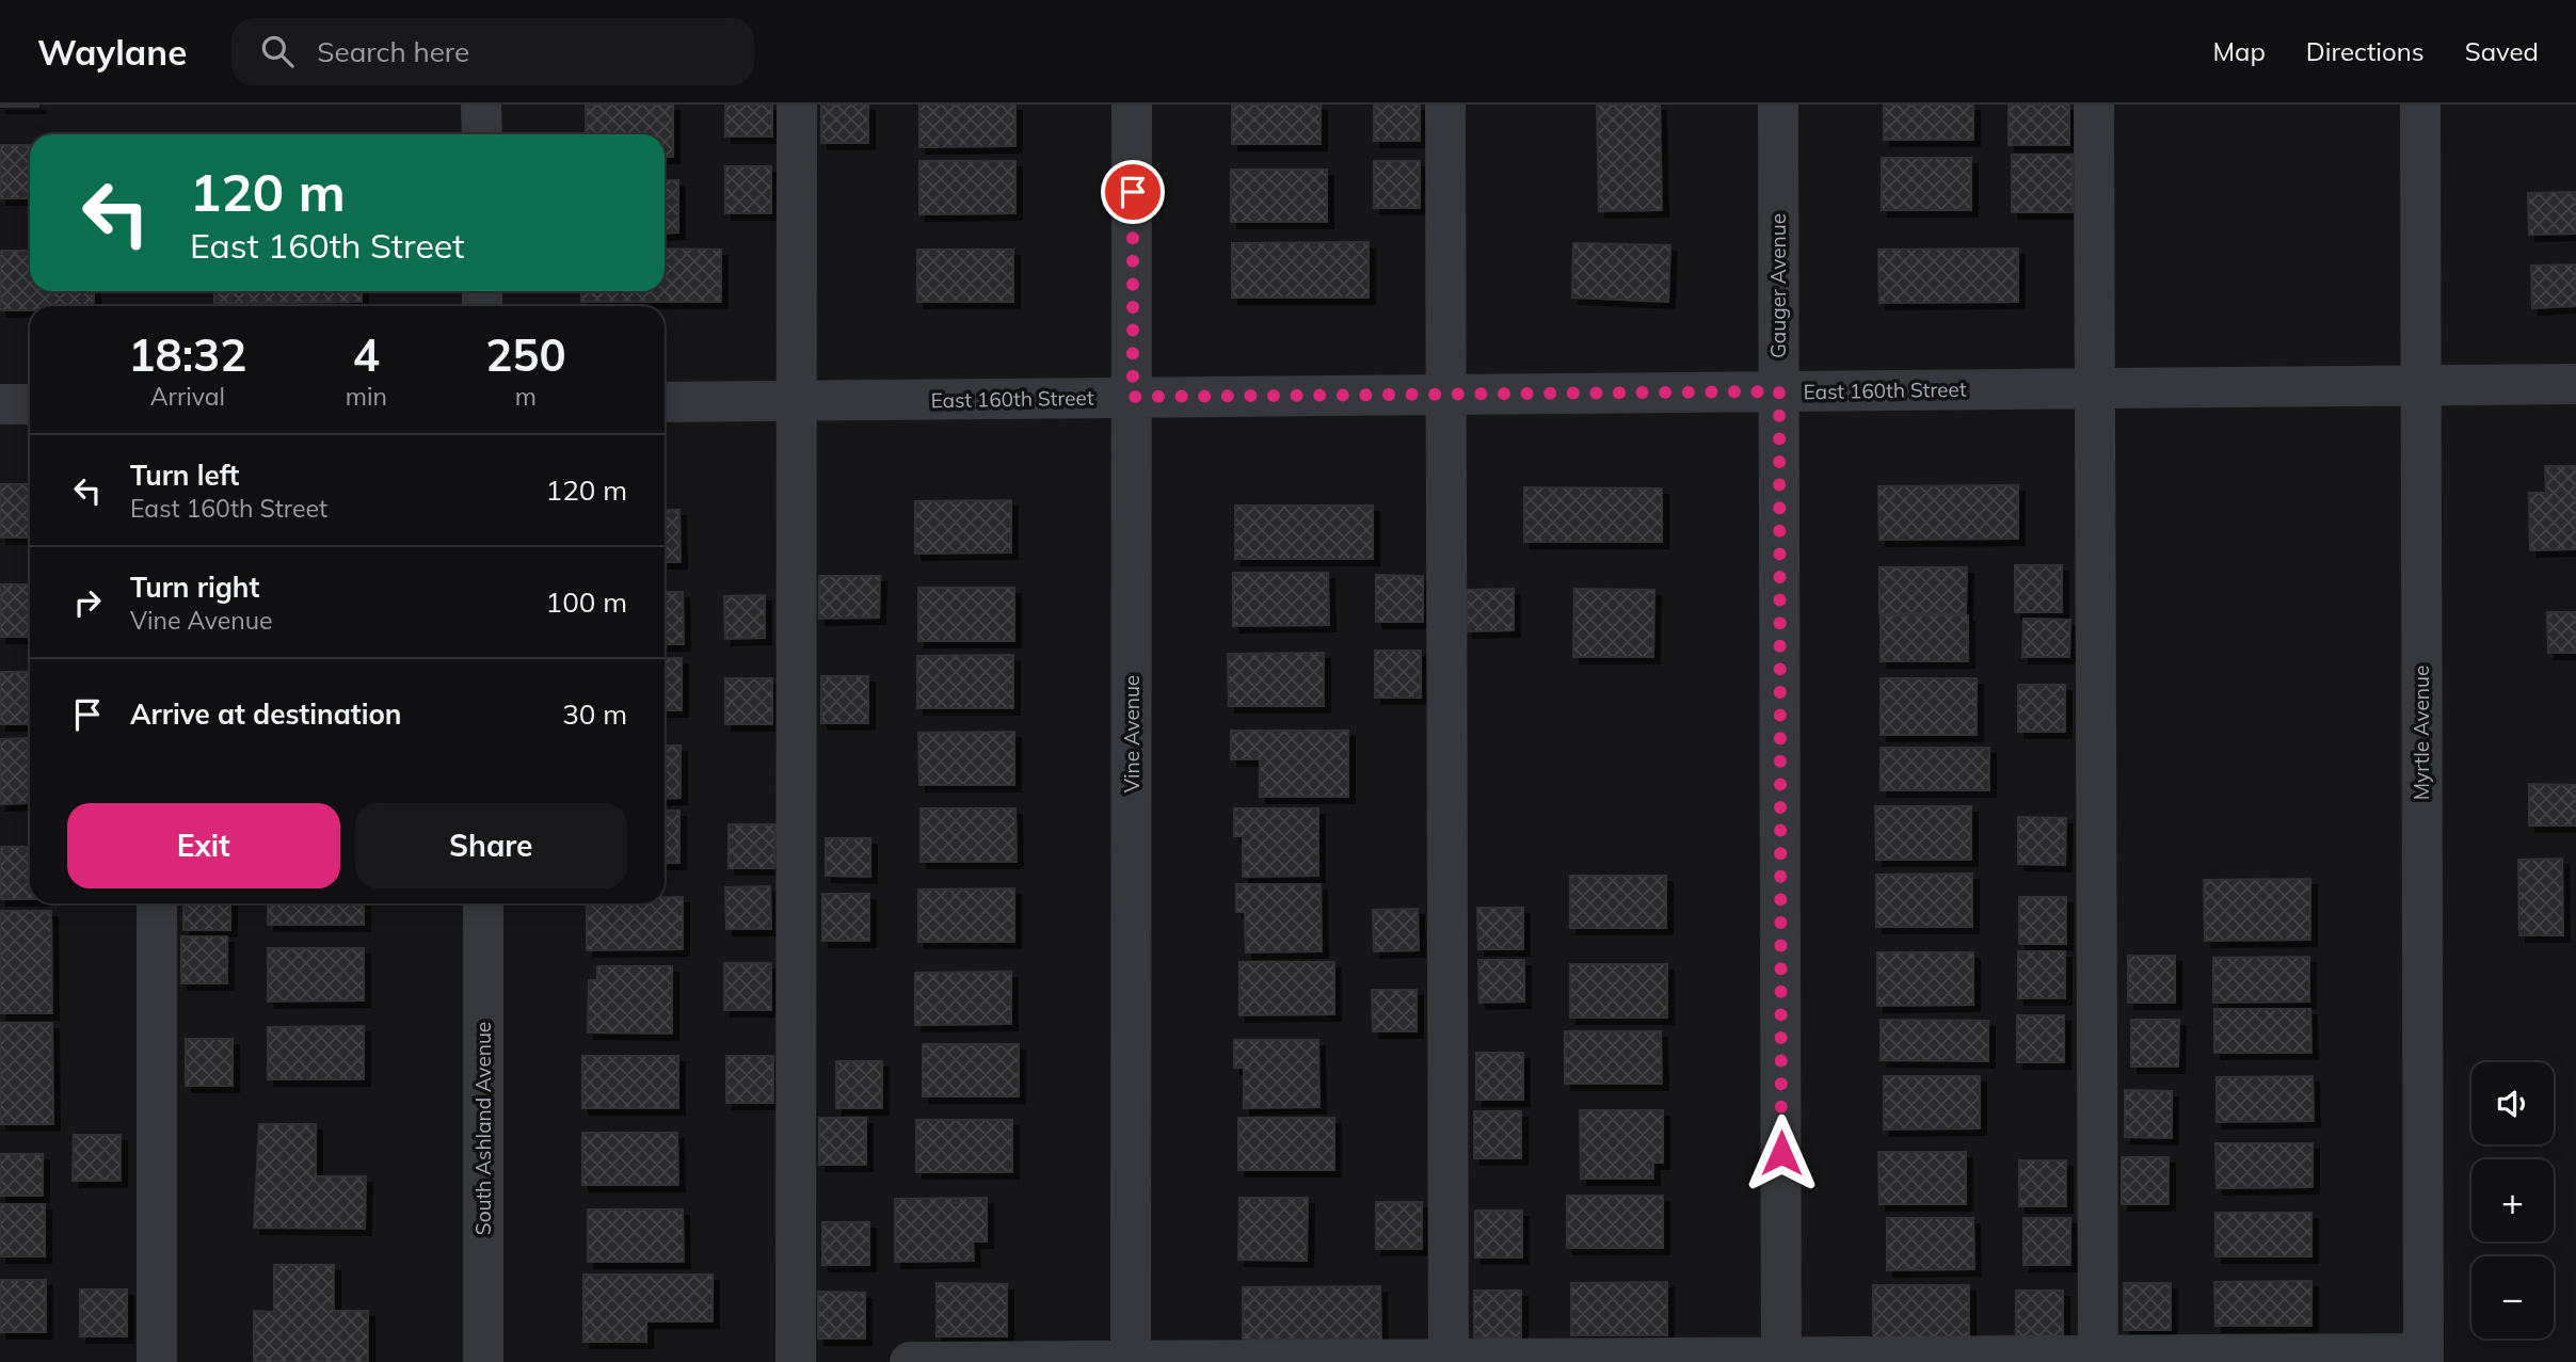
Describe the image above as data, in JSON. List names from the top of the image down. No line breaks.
{"streets":{"street":["Gauger Avenue","East 160th Street","Myrtle Avenue","Vine Avenue","South Ashland Avenue"]},"crossings":[["Gauger Avenue","East 160th Street"],["East 160th Street","Myrtle Avenue"],["East 160th Street","Vine Avenue"]],"page":{"header":"Waylane","search":"Search here","nav":["Map","Directions","Saved"],"turn":["120 m","East 160th Street"],"eta":["18:32","Arrival","4","min","250","m"],"list":[{"name":"Turn left","note":"East 160th Street","value":"120 m"},{"name":"Turn right","note":"Vine Avenue","value":"100 m"},{"name":"Arrive at destination","value":"30 m"}],"buttons":["Exit","Share"],"map_buttons":["+","−"]}}
